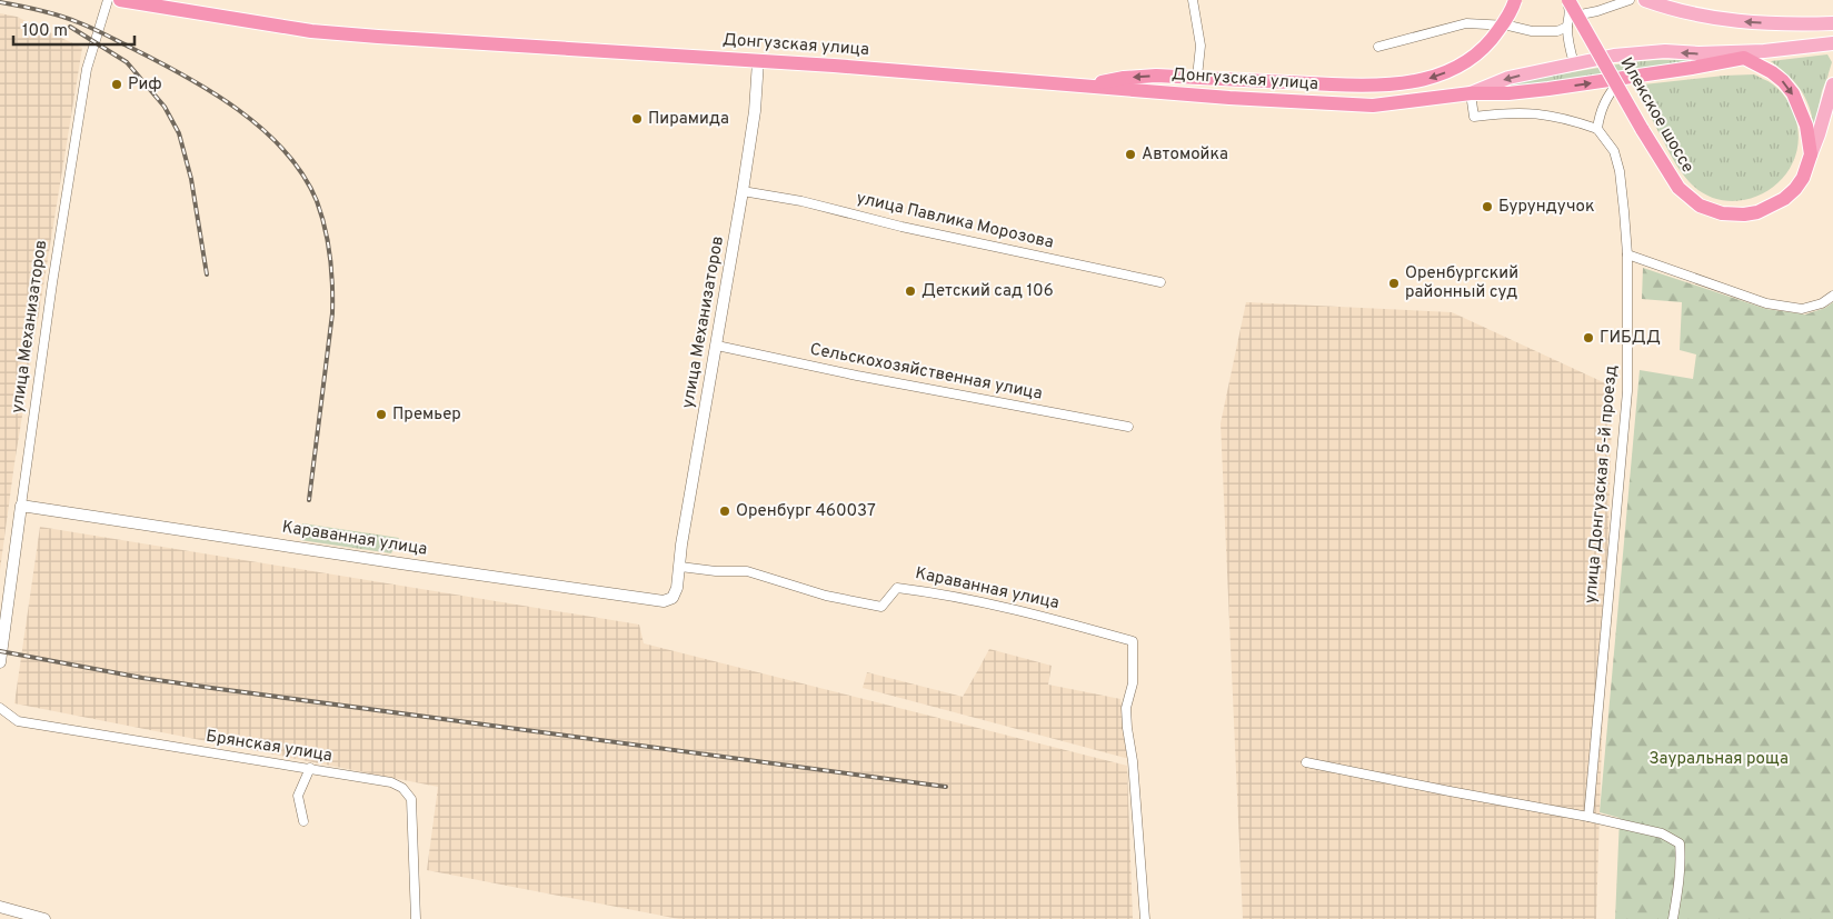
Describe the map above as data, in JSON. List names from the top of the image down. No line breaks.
{"streets":{"highway":["Донгузская улица","Илекское шоссе"],"street":["улица Павлика Морозова","улица Механизаторов","Сельскохозяйственная улица","улица Донгузская 5-й проезд","Караванная улица","Брянская улица"]},"crossings":[["Донгузская улица","улица Механизаторов"],["улица Павлика Морозова","улица Механизаторов"],["улица Механизаторов","Сельскохозяйственная улица"],["улица Механизаторов","Караванная улица"]],"parks":["Зауральная роща"],"places":["Риф","Пирамида","Автомойка","Бурундучок","Оренбургский районный суд","Детский сад 106","ГИБДД","Премьер","Оренбург 460037"],"scale_bar":"100 m"}
